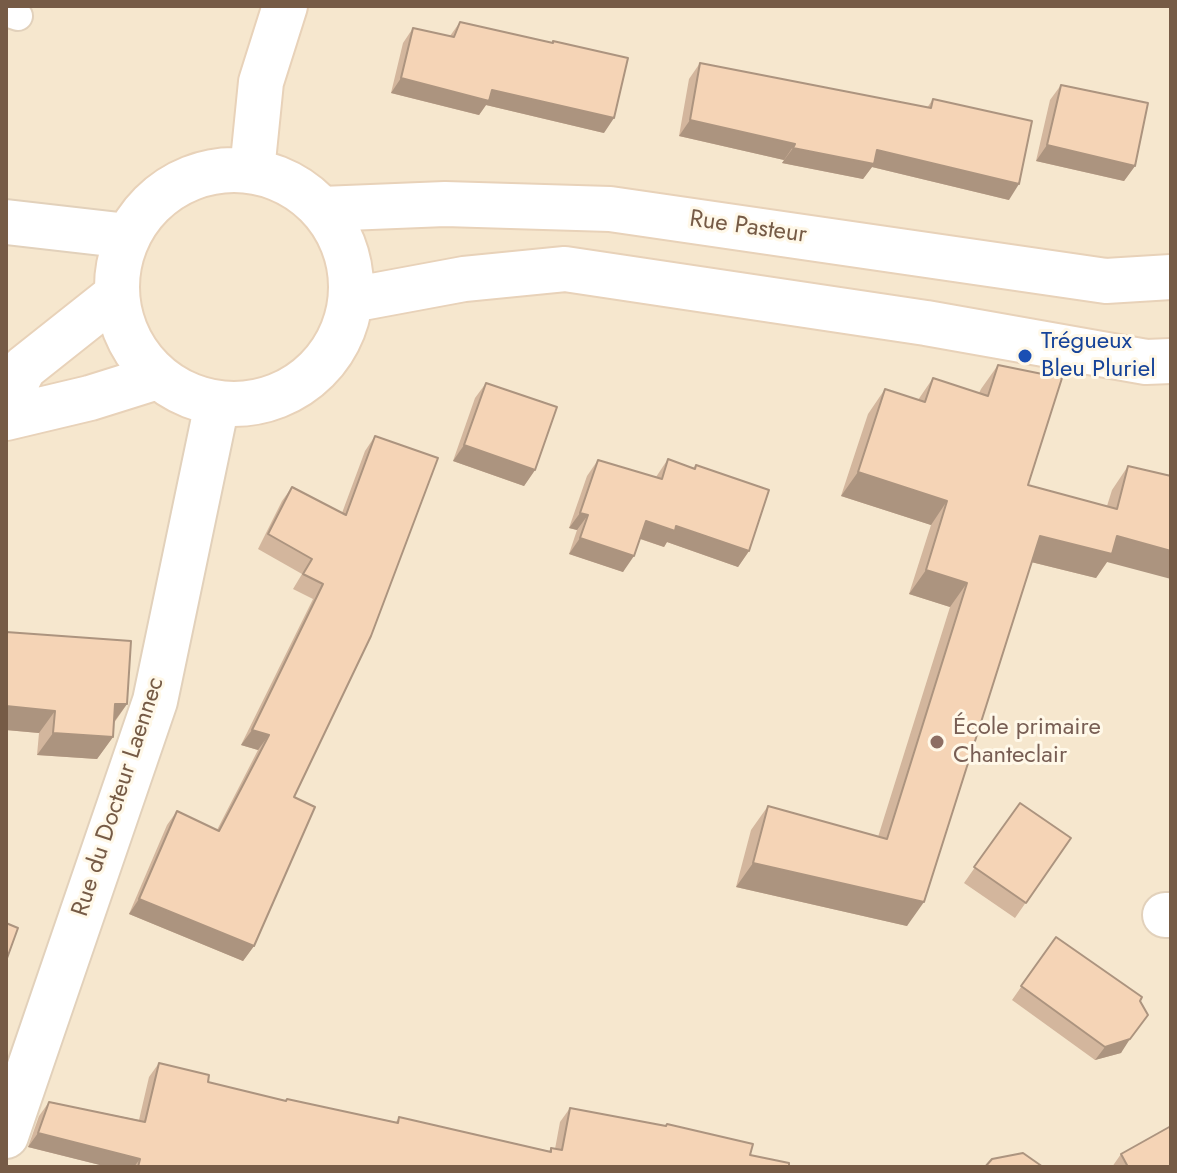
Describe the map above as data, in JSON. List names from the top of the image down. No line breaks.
{"streets":{"street":["Rue Pasteur","Rue du Docteur Laennec"]},"crossings":[["Rue Pasteur","Rue du Docteur Laennec"]],"places":["Trégueux Bleu Pluriel","École primaire Chanteclair"]}
